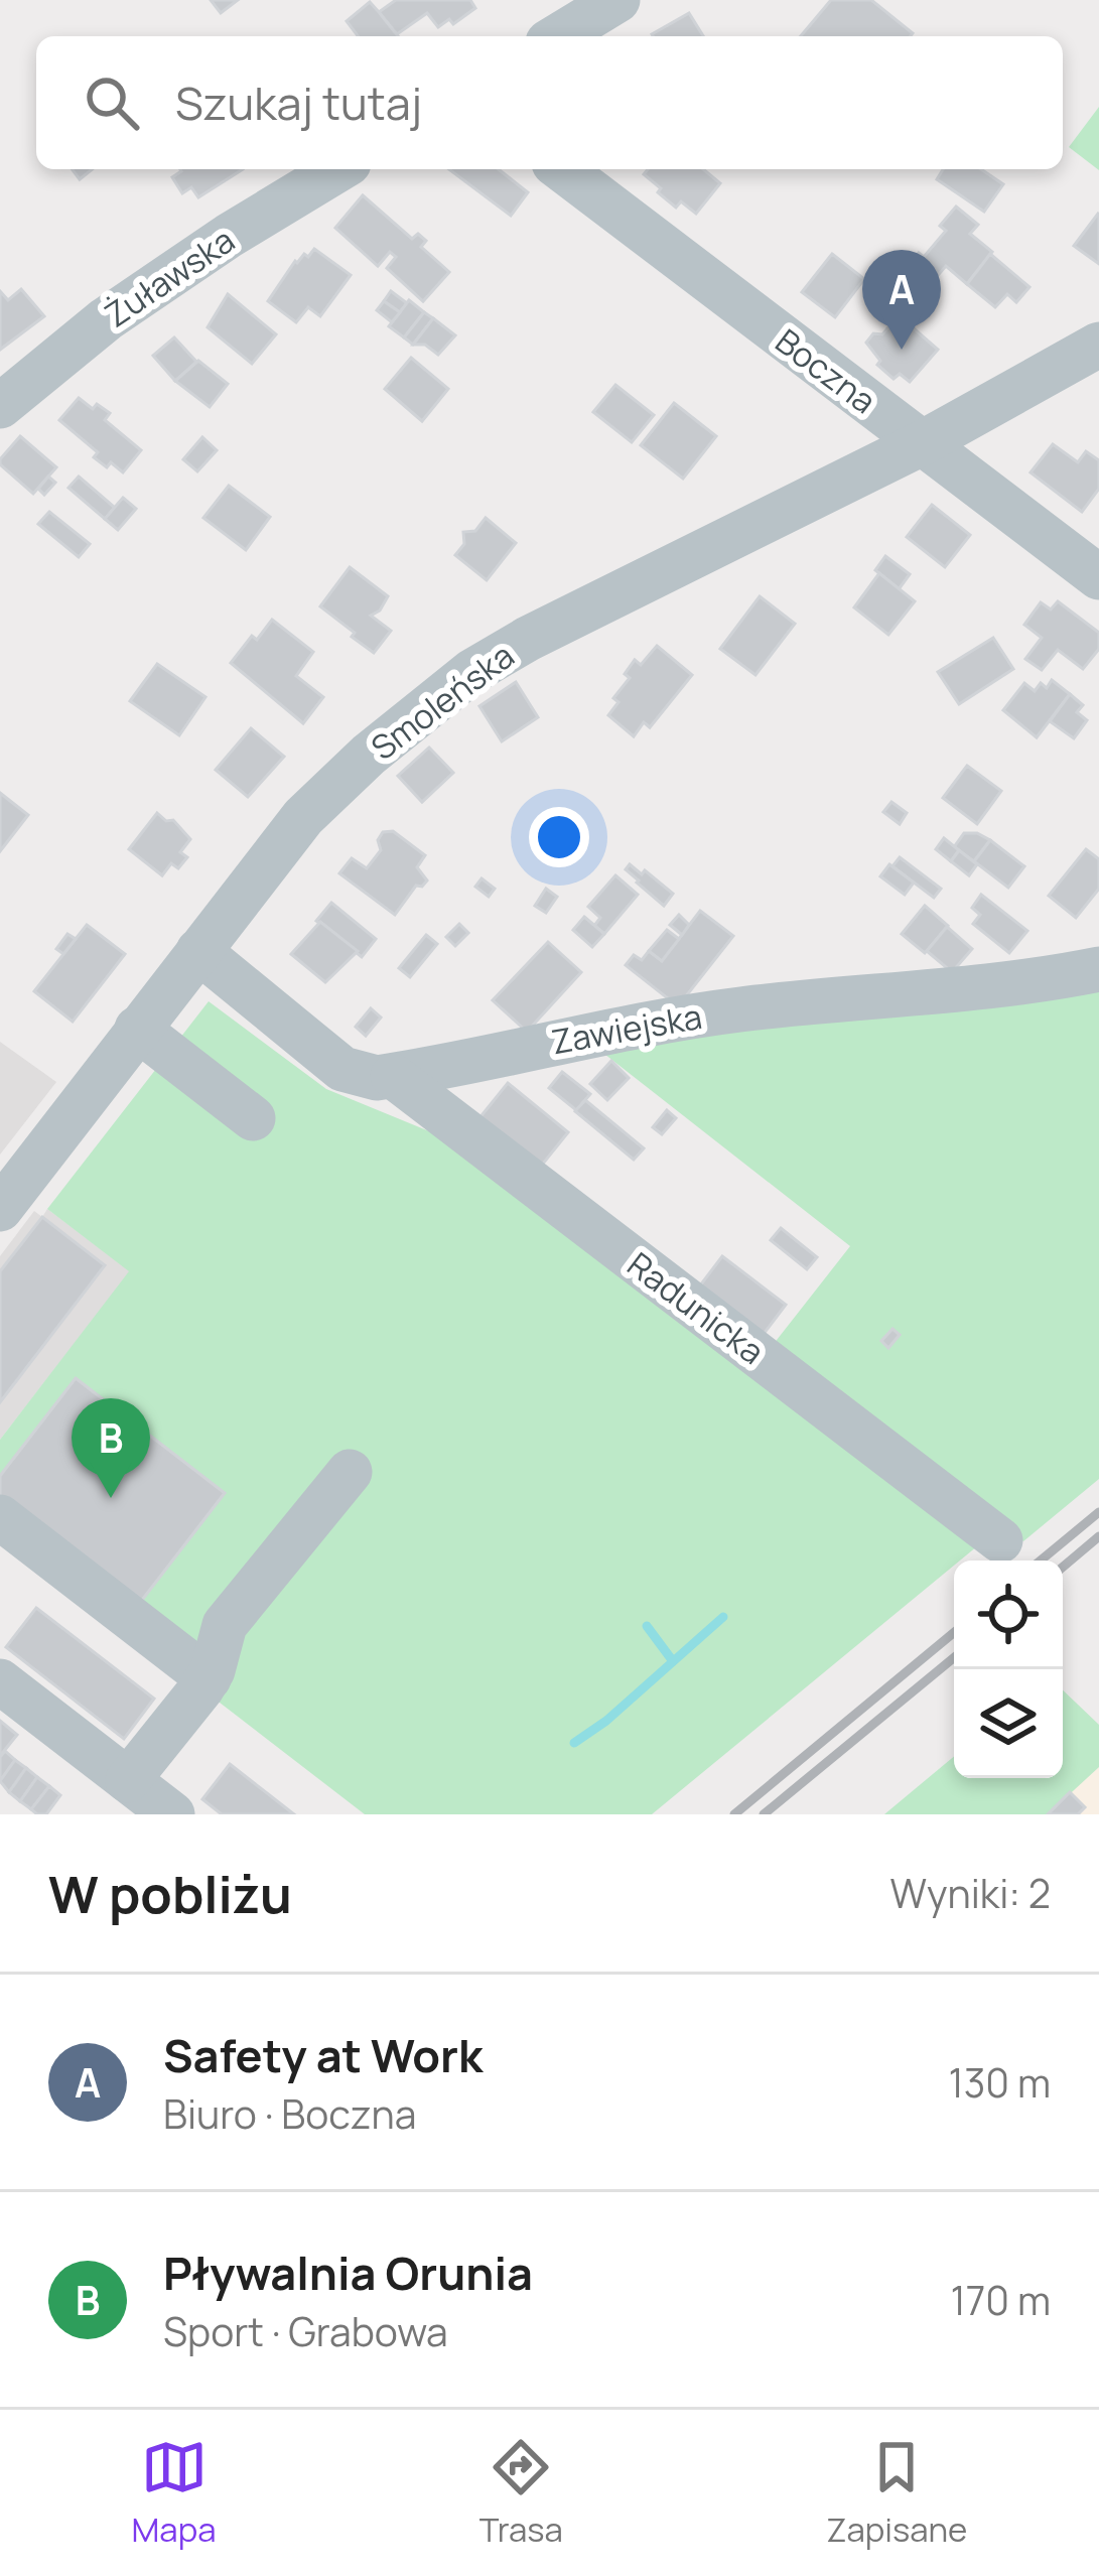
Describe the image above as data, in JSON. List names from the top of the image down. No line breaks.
{"streets":{"street":["Żuławska","Boczna","Smoleńska","Zawiejska","Radunicka"]},"crossings":[["Boczna","Smoleńska"],["Smoleńska","Zawiejska"],["Zawiejska","Radunicka"]],"page":{"search":"Szukaj tutaj","pins":["A","B"],"heading":["W pobliżu","Wyniki: 2"],"list":[{"mark":"A","name":"Safety at Work","note":"Biuro · Boczna","value":"130 m"},{"mark":"B","name":"Pływalnia Orunia","note":"Sport · Grabowa","value":"170 m"}],"nav":["Mapa","Trasa","Zapisane"]}}
